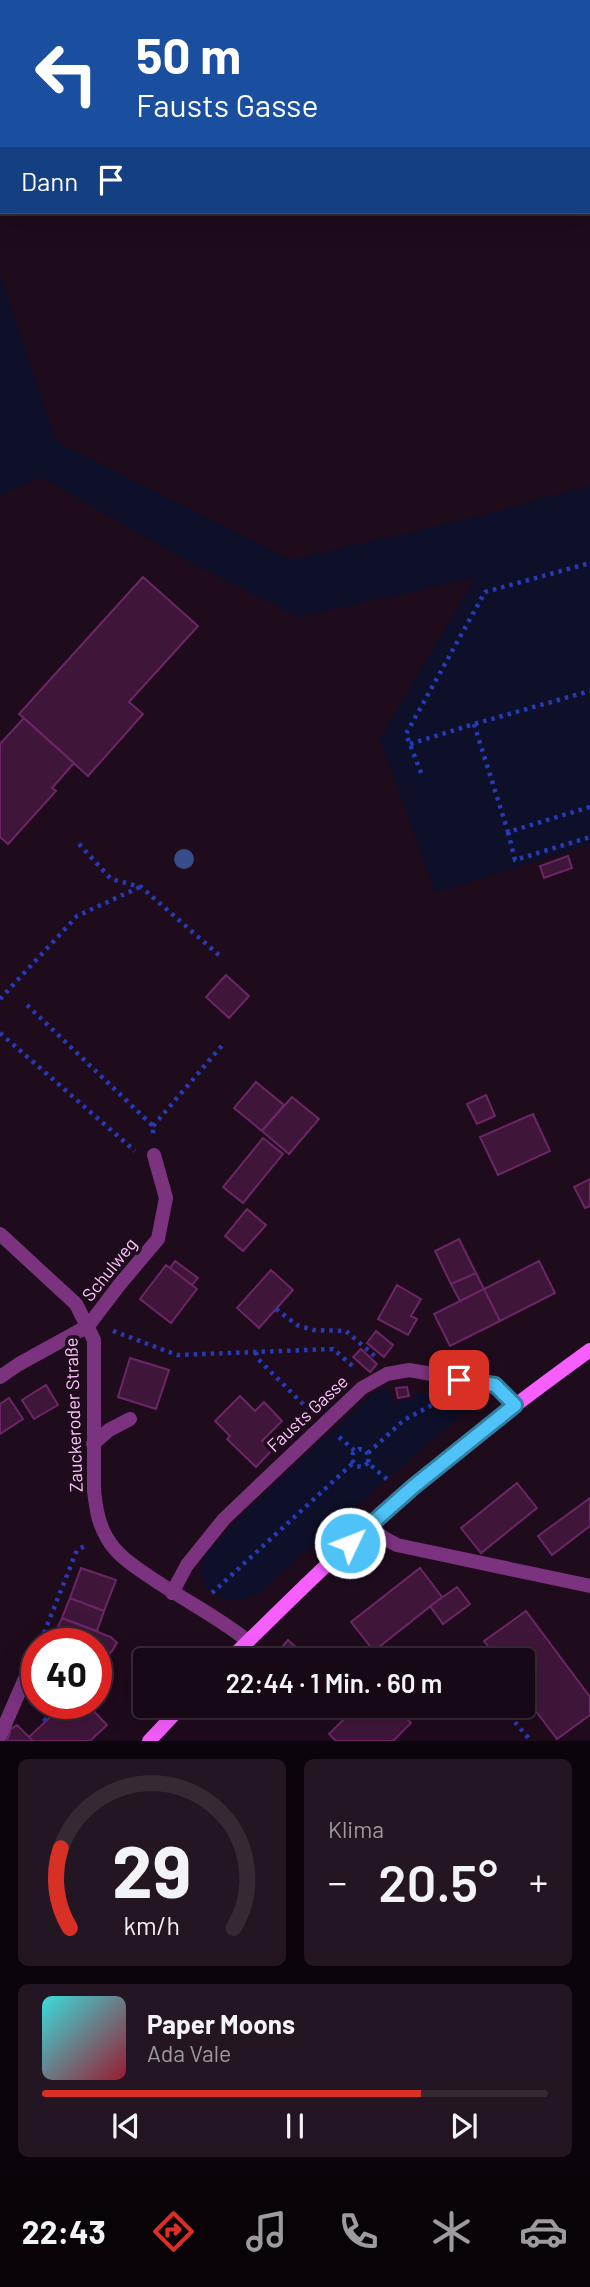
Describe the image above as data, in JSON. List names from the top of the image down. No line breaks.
{"streets":{"street":["Schulweg","Fausts Gasse","Zauckeroder Straße"]},"crossings":[["Schulweg","Zauckeroder Straße"],["Fausts Gasse","Zauckeroder Straße"]],"page":{"turn":["50 m","Fausts Gasse"],"then":"Dann","limit":"40","trip":"22:44 · 1 Min. · 60 m","tile":"Klima","heat":["−","20.5°","+"],"song":["Paper Moons","Ada Vale"],"tabs":"22:43","gauge":["29","km/h"]}}
